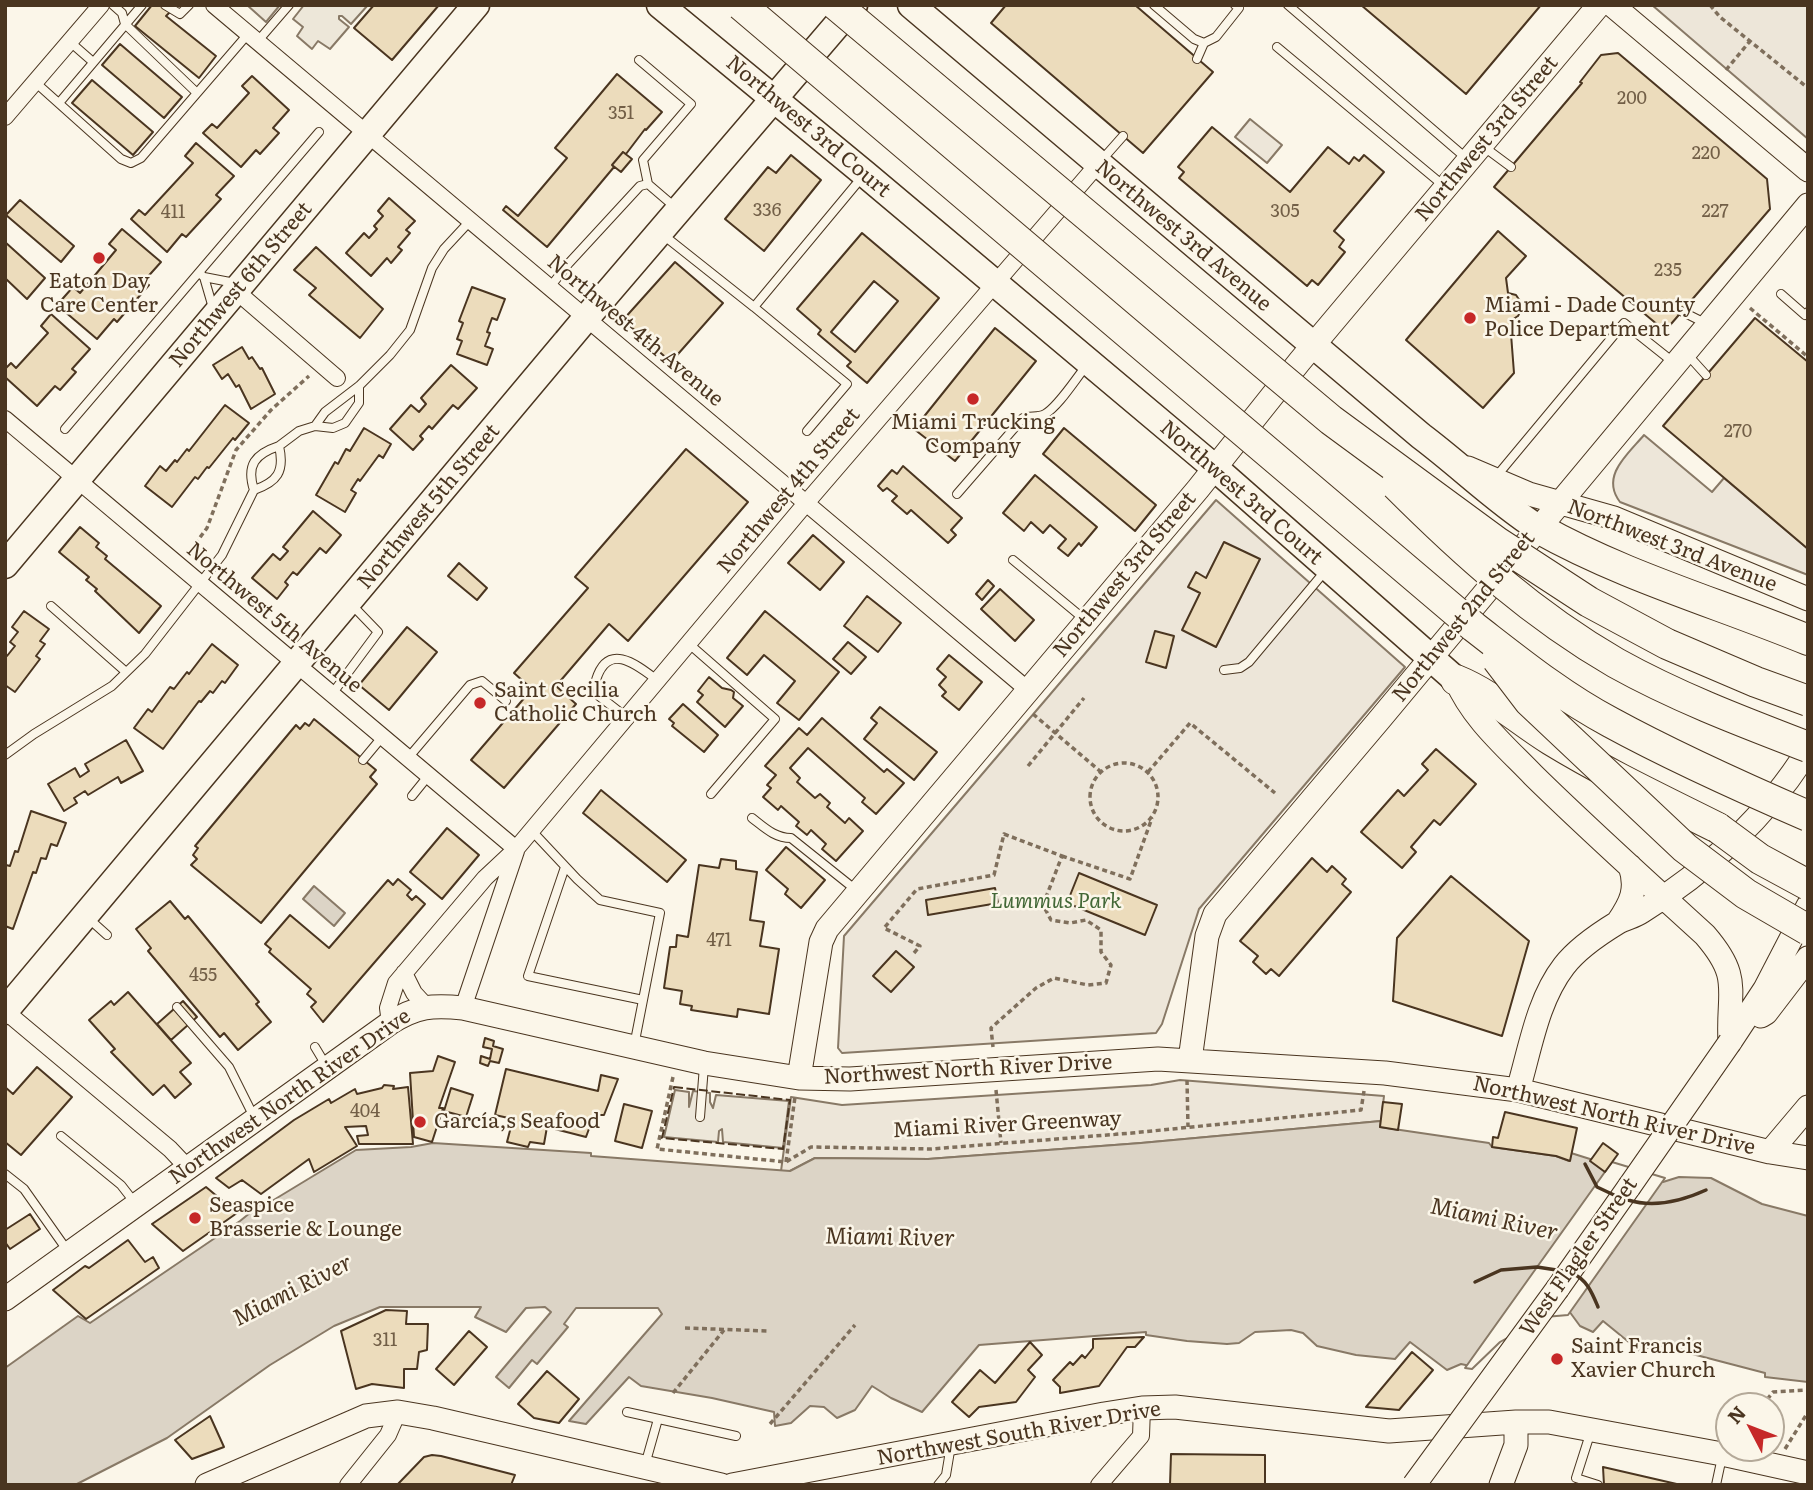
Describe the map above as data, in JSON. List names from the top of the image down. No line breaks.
{"streets":{"main road":["Northwest 3rd Court","Northwest 3rd Avenue","Northwest 6th Street","Northwest 5th Street"],"street":["Northwest 3rd Street","Northwest 4th Avenue","Northwest 4th Street","Northwest 2nd Street","Northwest 5th Avenue","Northwest North River Drive","West Flagler Street","Northwest South River Drive"],"path":["Miami River Greenway"]},"crossings":[["Northwest 3rd Court","Northwest 3rd Street"],["Northwest 3rd Court","Northwest 4th Street"],["Northwest 3rd Court","Northwest 5th Street"],["Northwest 3rd Court","Northwest 2nd Street"],["Northwest 3rd Court","West Flagler Street"],["Northwest 3rd Street","Northwest 3rd Avenue"],["Northwest 3rd Street","Northwest 4th Avenue"],["Northwest 3rd Street","Northwest North River Drive"],["Northwest 3rd Avenue","Northwest 4th Street"],["Northwest 3rd Avenue","Northwest 2nd Street"],["Northwest 6th Street","Northwest 4th Avenue"],["Northwest 6th Street","Northwest 5th Avenue"],["Northwest 4th Avenue","Northwest 4th Street"],["Northwest 4th Avenue","Northwest 5th Street"],["Northwest 4th Street","Northwest 5th Avenue"],["Northwest 4th Street","Northwest North River Drive"],["Northwest 5th Street","Northwest 5th Avenue"],["Northwest 2nd Street","Northwest North River Drive"]],"water":["Miami River"],"parks":["Lummus Park"],"places":["Eaton Day Care Center","Miami - Dade County Police Department","Miami Trucking Company","Saint Cecilia Catholic Church","García,s Seafood","Seaspice Brasserie & Lounge","Saint Francis Xavier Church"],"house_numbers":["200","351","220","336","305","227","411","235","270","471","455","404","311"],"north":"top left"}
